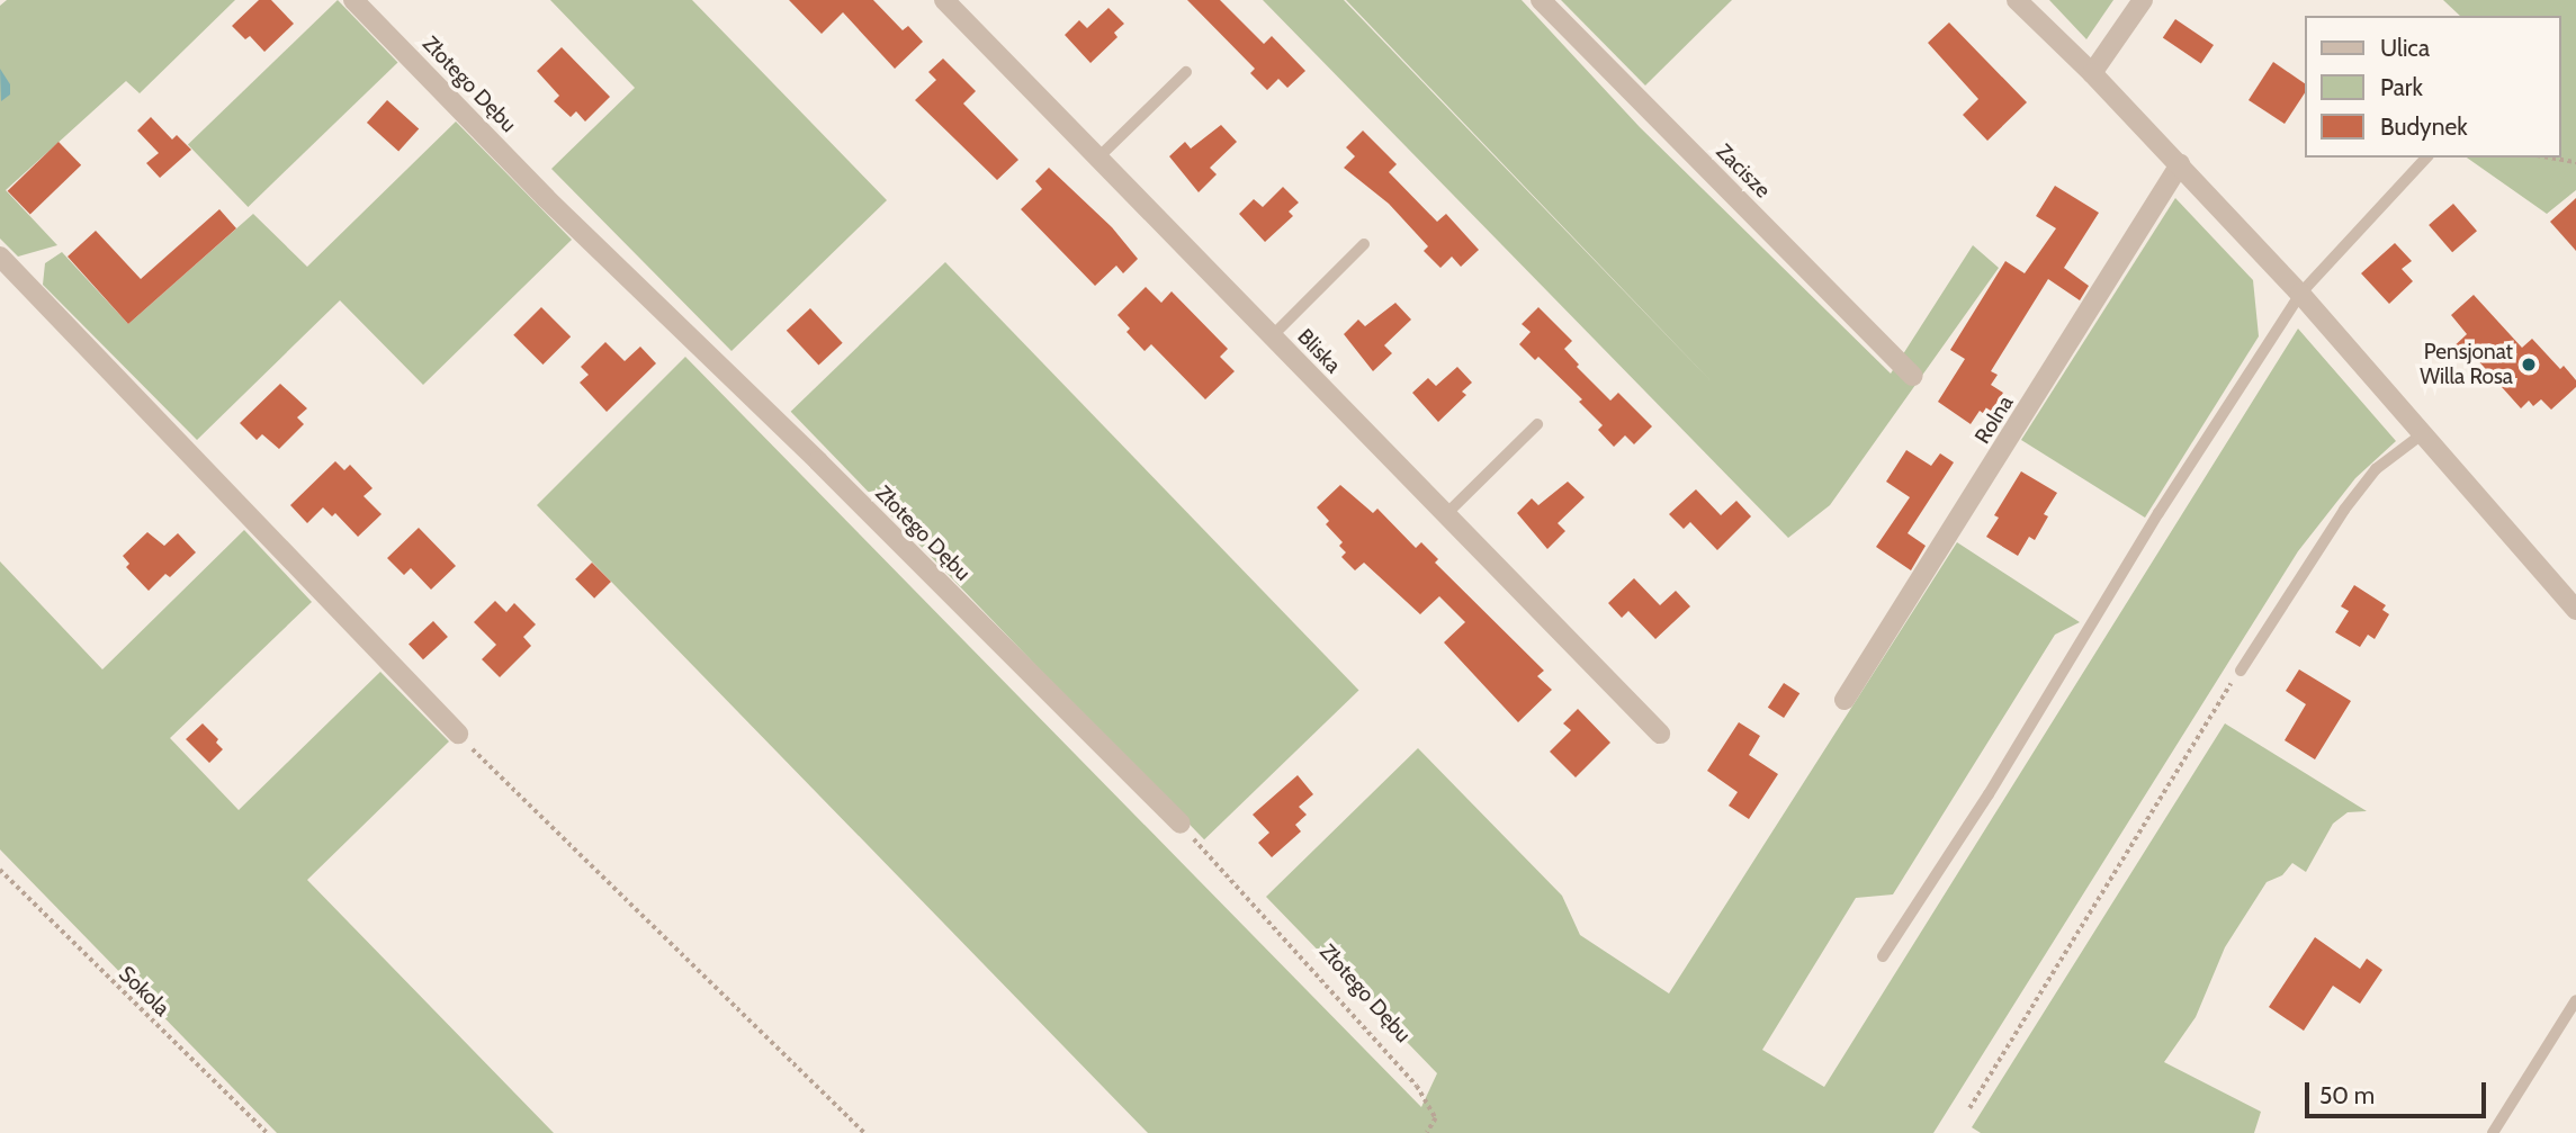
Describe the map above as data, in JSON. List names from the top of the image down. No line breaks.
{"streets":{"street":["Złotego Dębu","Zacisze","Bliska","Rolna"],"path":["Sokola"]},"places":["Pensjonat Willa Rosa"],"legend":["Ulica","Park","Budynek"],"scale_bar":"50 m"}
